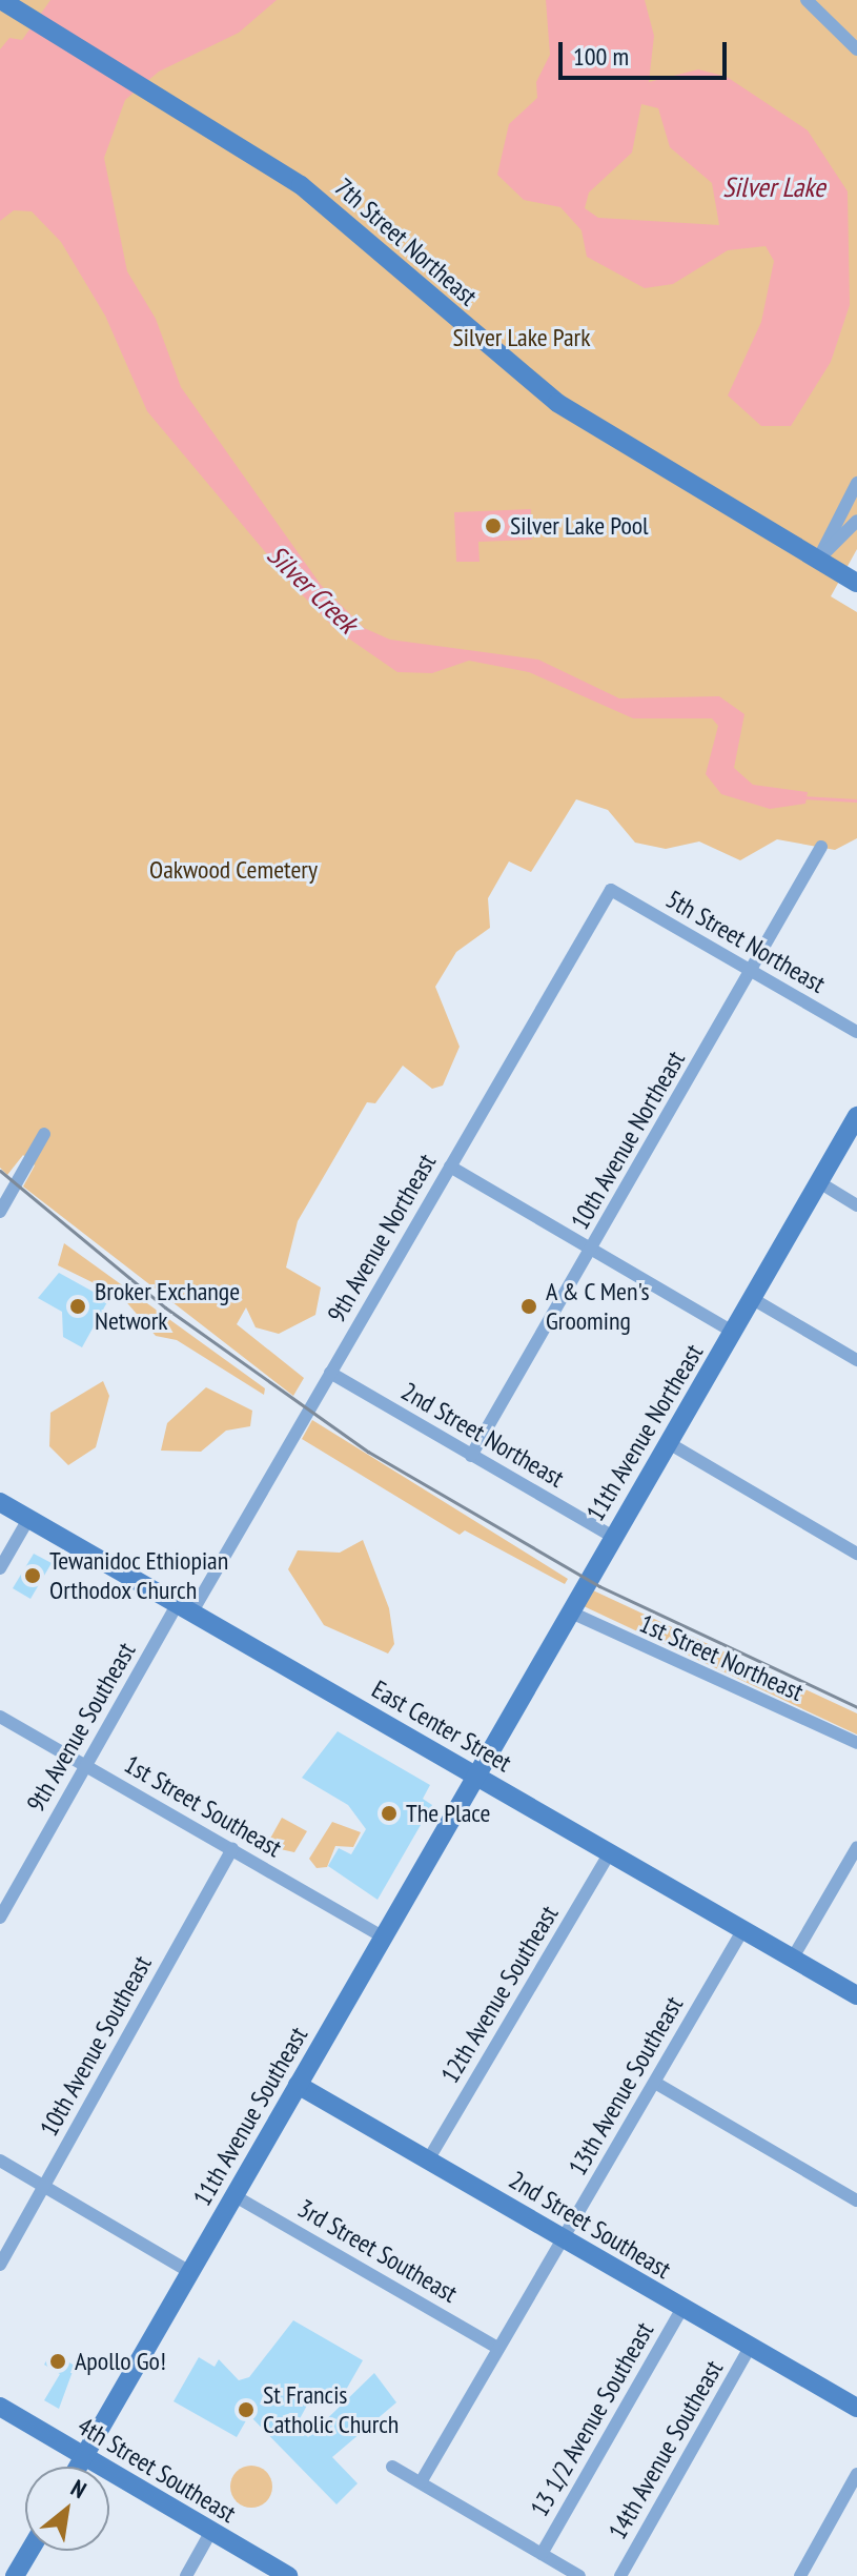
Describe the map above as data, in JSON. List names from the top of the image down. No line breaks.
{"streets":{"main road":["7th Street Northeast","11th Avenue Northeast","East Center Street","11th Avenue Southeast","2nd Street Southeast","4th Street Southeast"],"street":["5th Street Northeast","10th Avenue Northeast","9th Avenue Northeast","2nd Street Northeast","1st Street Northeast","9th Avenue Southeast","1st Street Southeast","12th Avenue Southeast","10th Avenue Southeast","13th Avenue Southeast","3rd Street Southeast","13 1/2 Avenue Southeast","14th Avenue Southeast"]},"crossings":[["5th Street Northeast","10th Avenue Northeast"],["5th Street Northeast","9th Avenue Northeast"],["10th Avenue Northeast","2nd Street Northeast"],["9th Avenue Northeast","2nd Street Northeast"],["9th Avenue Northeast","East Center Street"],["9th Avenue Northeast","9th Avenue Southeast"],["11th Avenue Northeast","2nd Street Northeast"],["11th Avenue Northeast","1st Street Northeast"],["11th Avenue Northeast","East Center Street"],["11th Avenue Northeast","11th Avenue Southeast"],["East Center Street","9th Avenue Southeast"],["East Center Street","12th Avenue Southeast"],["East Center Street","13th Avenue Southeast"],["East Center Street","11th Avenue Southeast"],["9th Avenue Southeast","1st Street Southeast"],["1st Street Southeast","10th Avenue Southeast"],["1st Street Southeast","11th Avenue Southeast"],["12th Avenue Southeast","2nd Street Southeast"],["13th Avenue Southeast","2nd Street Southeast"],["13th Avenue Southeast","3rd Street Southeast"],["11th Avenue Southeast","2nd Street Southeast"],["11th Avenue Southeast","3rd Street Southeast"],["11th Avenue Southeast","4th Street Southeast"],["2nd Street Southeast","13 1/2 Avenue Southeast"],["2nd Street Southeast","14th Avenue Southeast"]],"water":["Silver Lake","Silver Creek"],"parks":["Silver Lake Park","Oakwood Cemetery"],"places":["Silver Lake Pool","Broker Exchange Network","A & C Men's Grooming","Tewanidoc Ethiopian Orthodox Church","The Place","Apollo Go!","St Francis Catholic Church"],"scale_bar":"100 m","north":"top right"}
